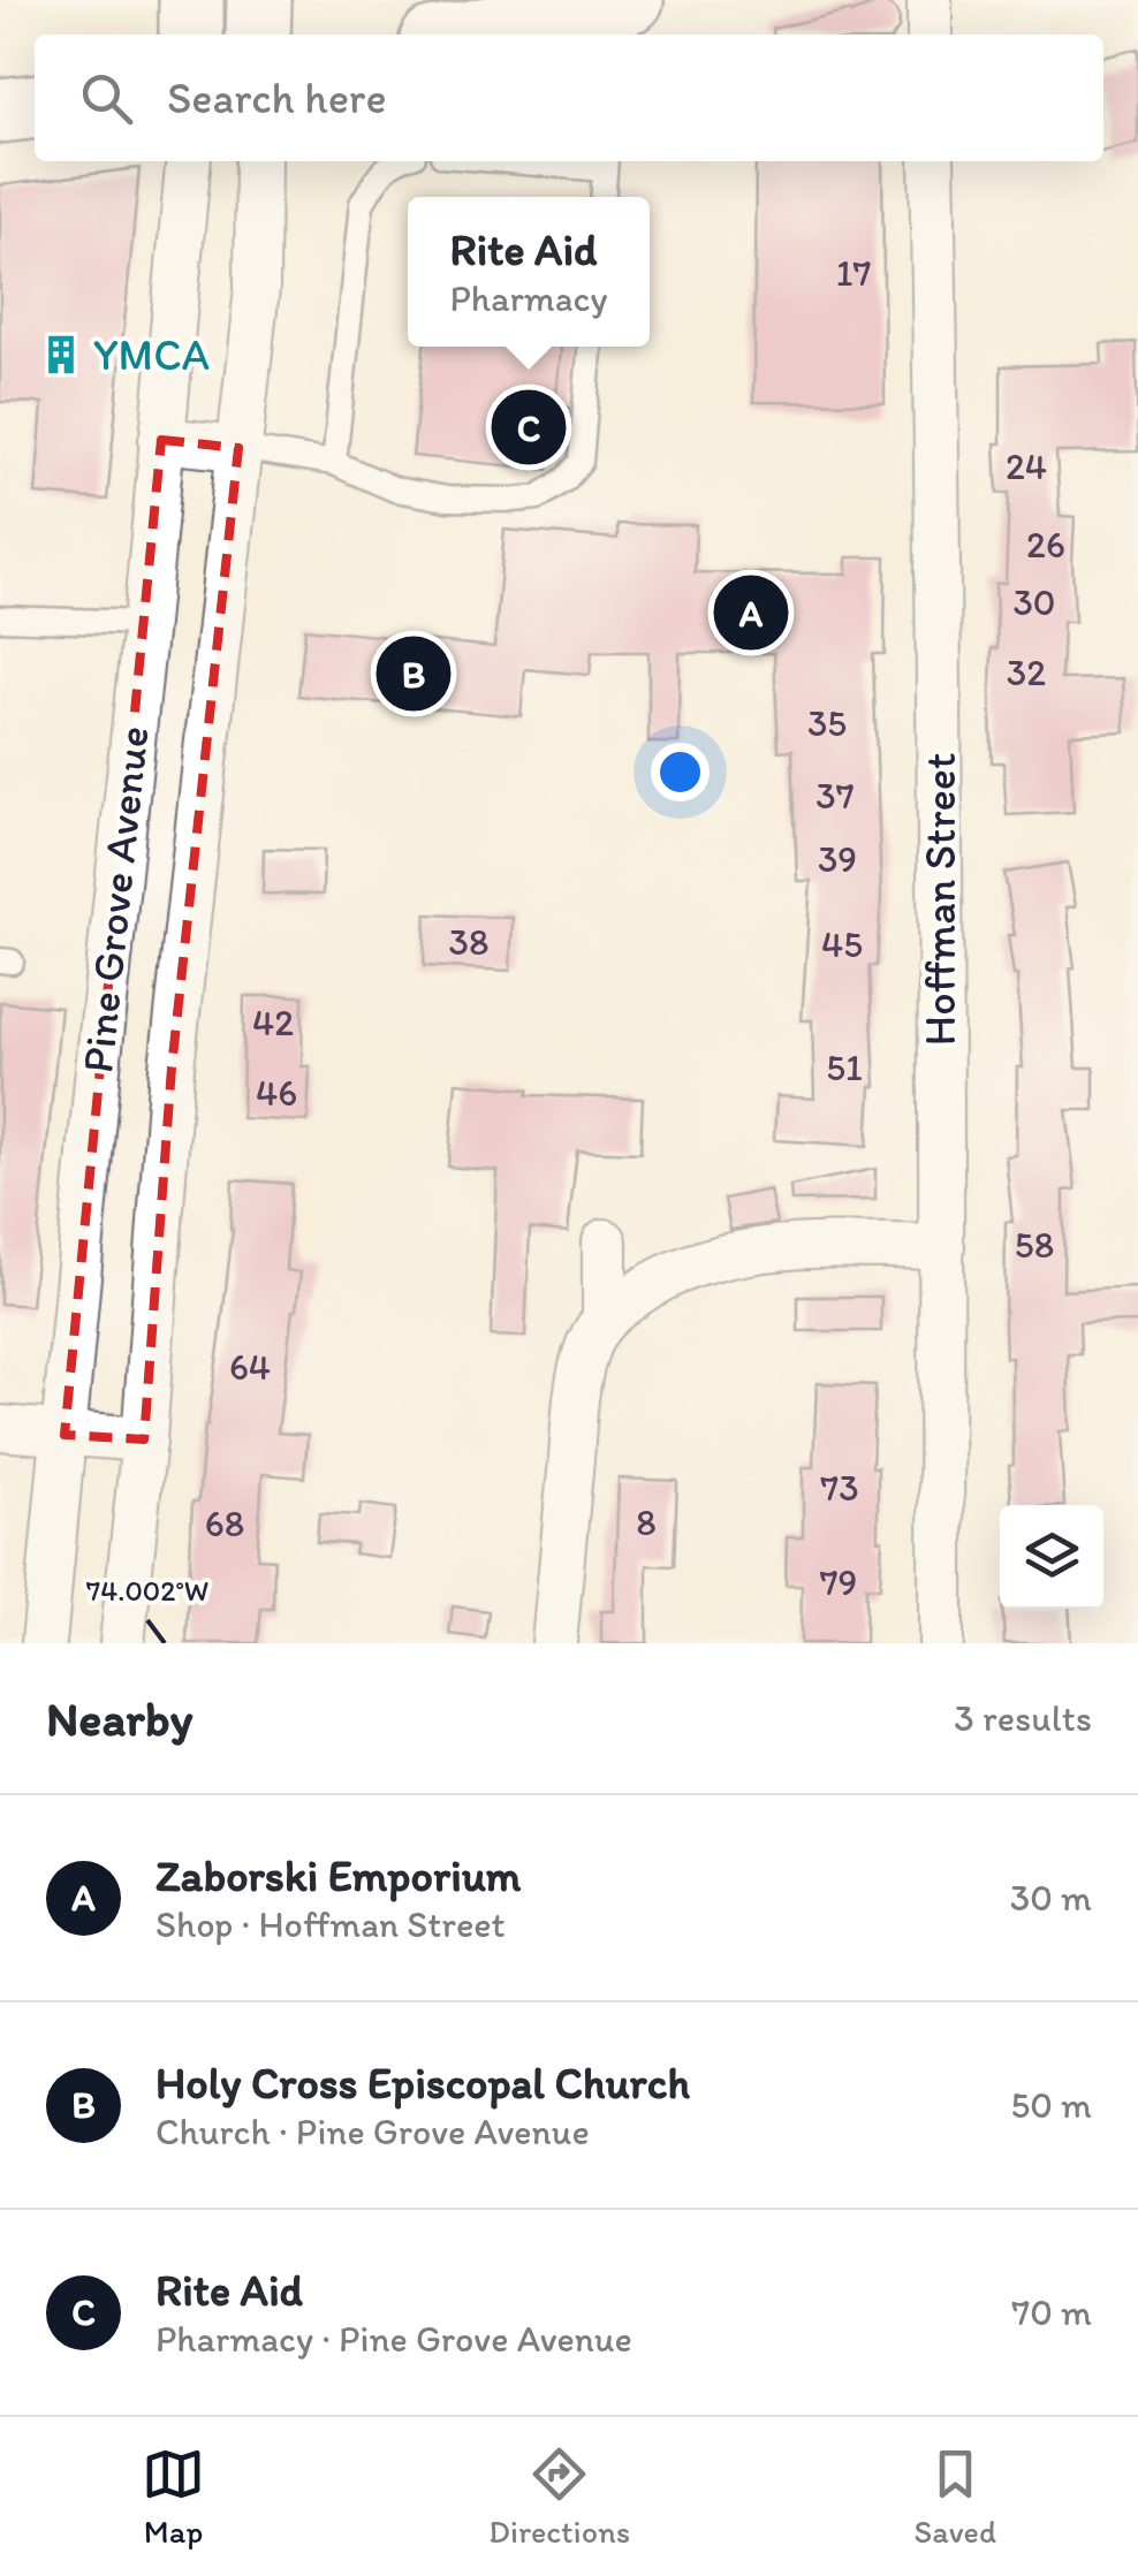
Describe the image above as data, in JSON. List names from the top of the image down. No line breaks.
{"streets":{"street":["Pine Grove Avenue","Hoffman Street"]},"places":{"building":["YMCA"]},"house_numbers":["17","24","26","30","32","35","37","39","38","45","42","51","46","58","64","73","8","68","79"],"page":{"search":"Search here","popup":["Rite Aid","Pharmacy"],"pins":["C","A","B"],"heading":["Nearby","3 results"],"list":[{"mark":"A","name":"Zaborski Emporium","note":"Shop · Hoffman Street","value":"30 m"},{"mark":"B","name":"Holy Cross Episcopal Church","note":"Church · Pine Grove Avenue","value":"50 m"},{"mark":"C","name":"Rite Aid","note":"Pharmacy · Pine Grove Avenue","value":"70 m"}],"nav":["Map","Directions","Saved"]},"coordinates":["74.002°W"]}
